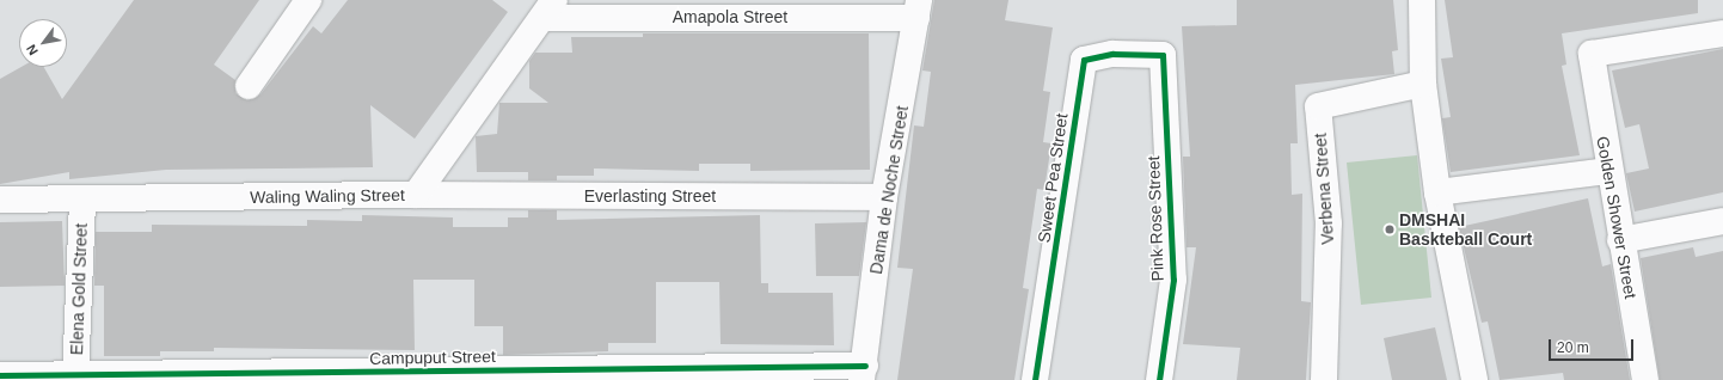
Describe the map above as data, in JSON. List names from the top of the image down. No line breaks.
{"streets":{"street":["Amapola Street","Sweet Pea Street","Verbena Street","Dama de Noche Street","Waling Waling Street","Everlasting Street","Golden Shower Street","Pink Rose Street","Elena Gold Street","Campuput Street"]},"crossings":[["Amapola Street","Dama de Noche Street"],["Amapola Street","Waling Waling Street"],["Sweet Pea Street","Pink Rose Street"],["Dama de Noche Street","Everlasting Street"],["Dama de Noche Street","Campuput Street"],["Waling Waling Street","Everlasting Street"],["Waling Waling Street","Elena Gold Street"],["Elena Gold Street","Campuput Street"]],"places":["DMSHAI Baskteball Court"],"scale_bar":"20 m","north":"bottom left"}
